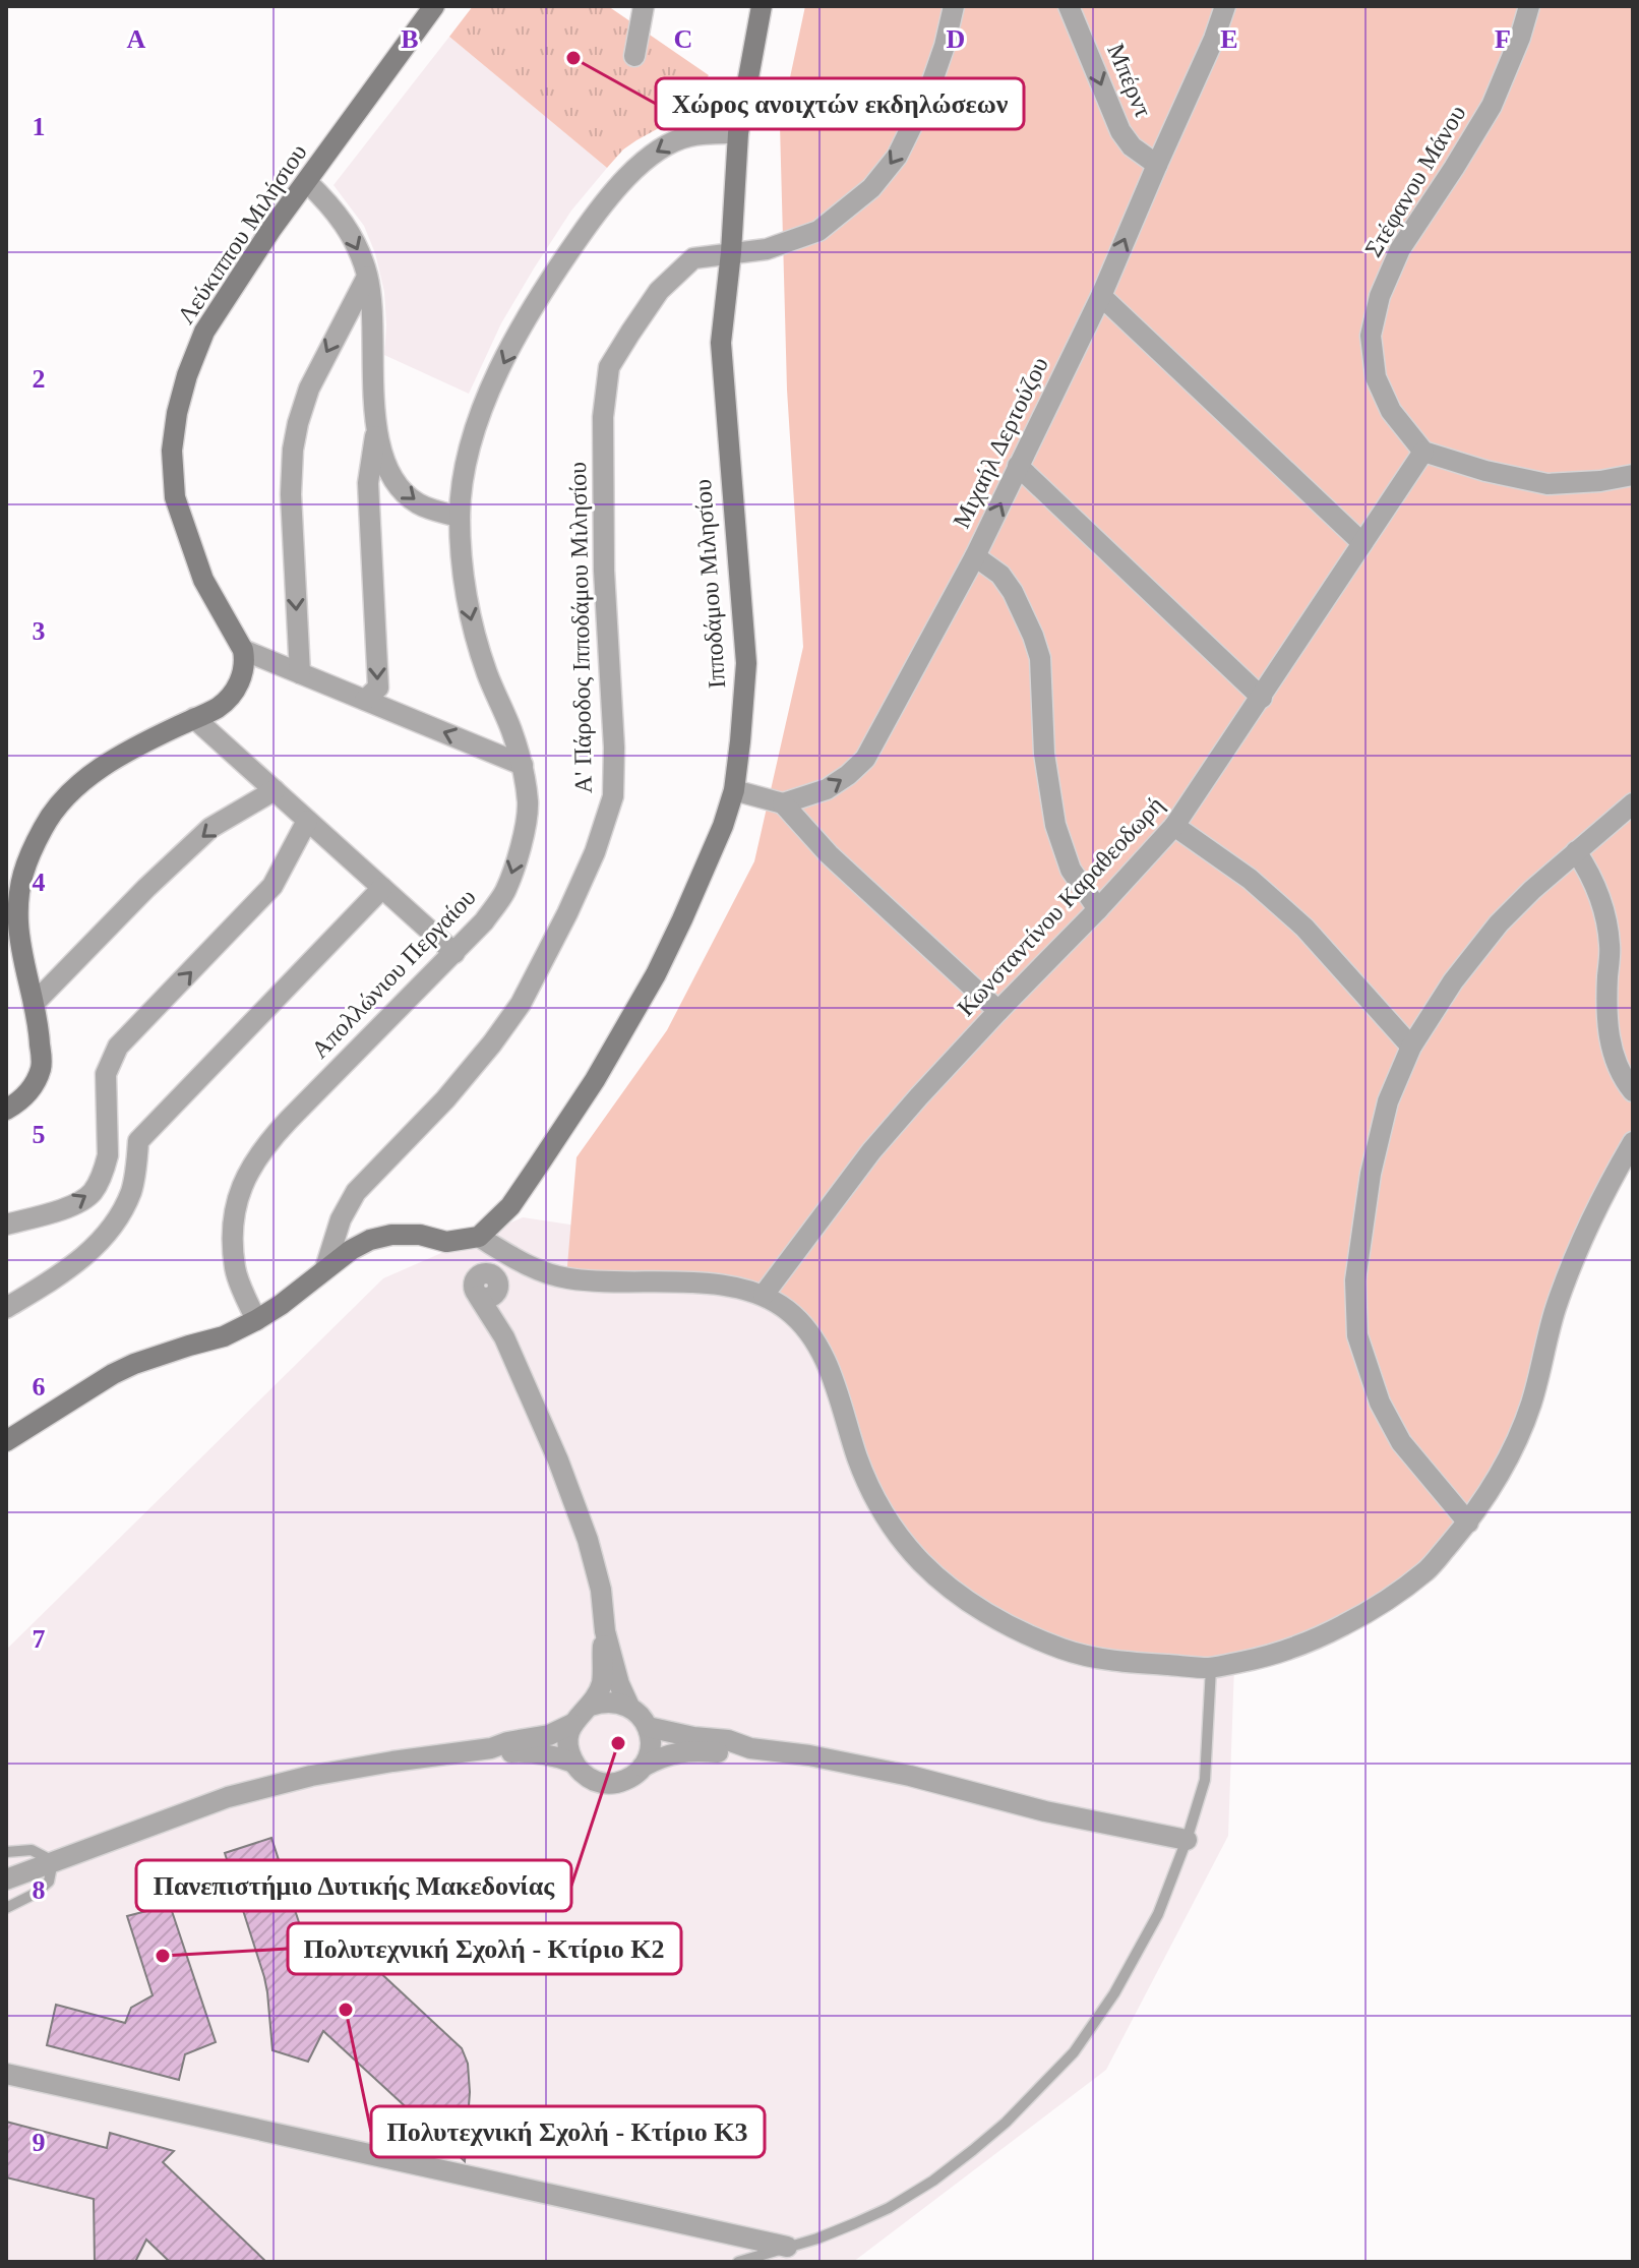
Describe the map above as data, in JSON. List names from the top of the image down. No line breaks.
{"streets":{"street":["Μπέρντ","Στέφανου Μάνου","Λεύκιππου Μιλήσιου","Μιχαήλ Δερτούζου","Ιπποδάμου Μιλησίου","Α' Πάροδος Ιπποδάμου Μιλησίου","Κωνσταντίνου Καραθεοδωρή","Απολλώνιου Περγαίου"]},"crossings":[["Μπέρντ","Μιχαήλ Δερτούζου"],["Στέφανου Μάνου","Κωνσταντίνου Καραθεοδωρή"],["Ιπποδάμου Μιλησίου","Α' Πάροδος Ιπποδάμου Μιλησίου"],["Ιπποδάμου Μιλησίου","Απολλώνιου Περγαίου"]],"one_way":["Μπέρντ","Μιχαήλ Δερτούζου"],"places":["Χώρος ανοιχτών εκδηλώσεων","Πανεπιστήμιο Δυτικής Μακεδονίας","Πολυτεχνική Σχολή - Κτίριο Κ2","Πολυτεχνική Σχολή - Κτίριο Κ3"],"grid":{"columns":["A","B","C","D","E","F"],"rows":["1","2","3","4","5","6","7","8","9"]}}
